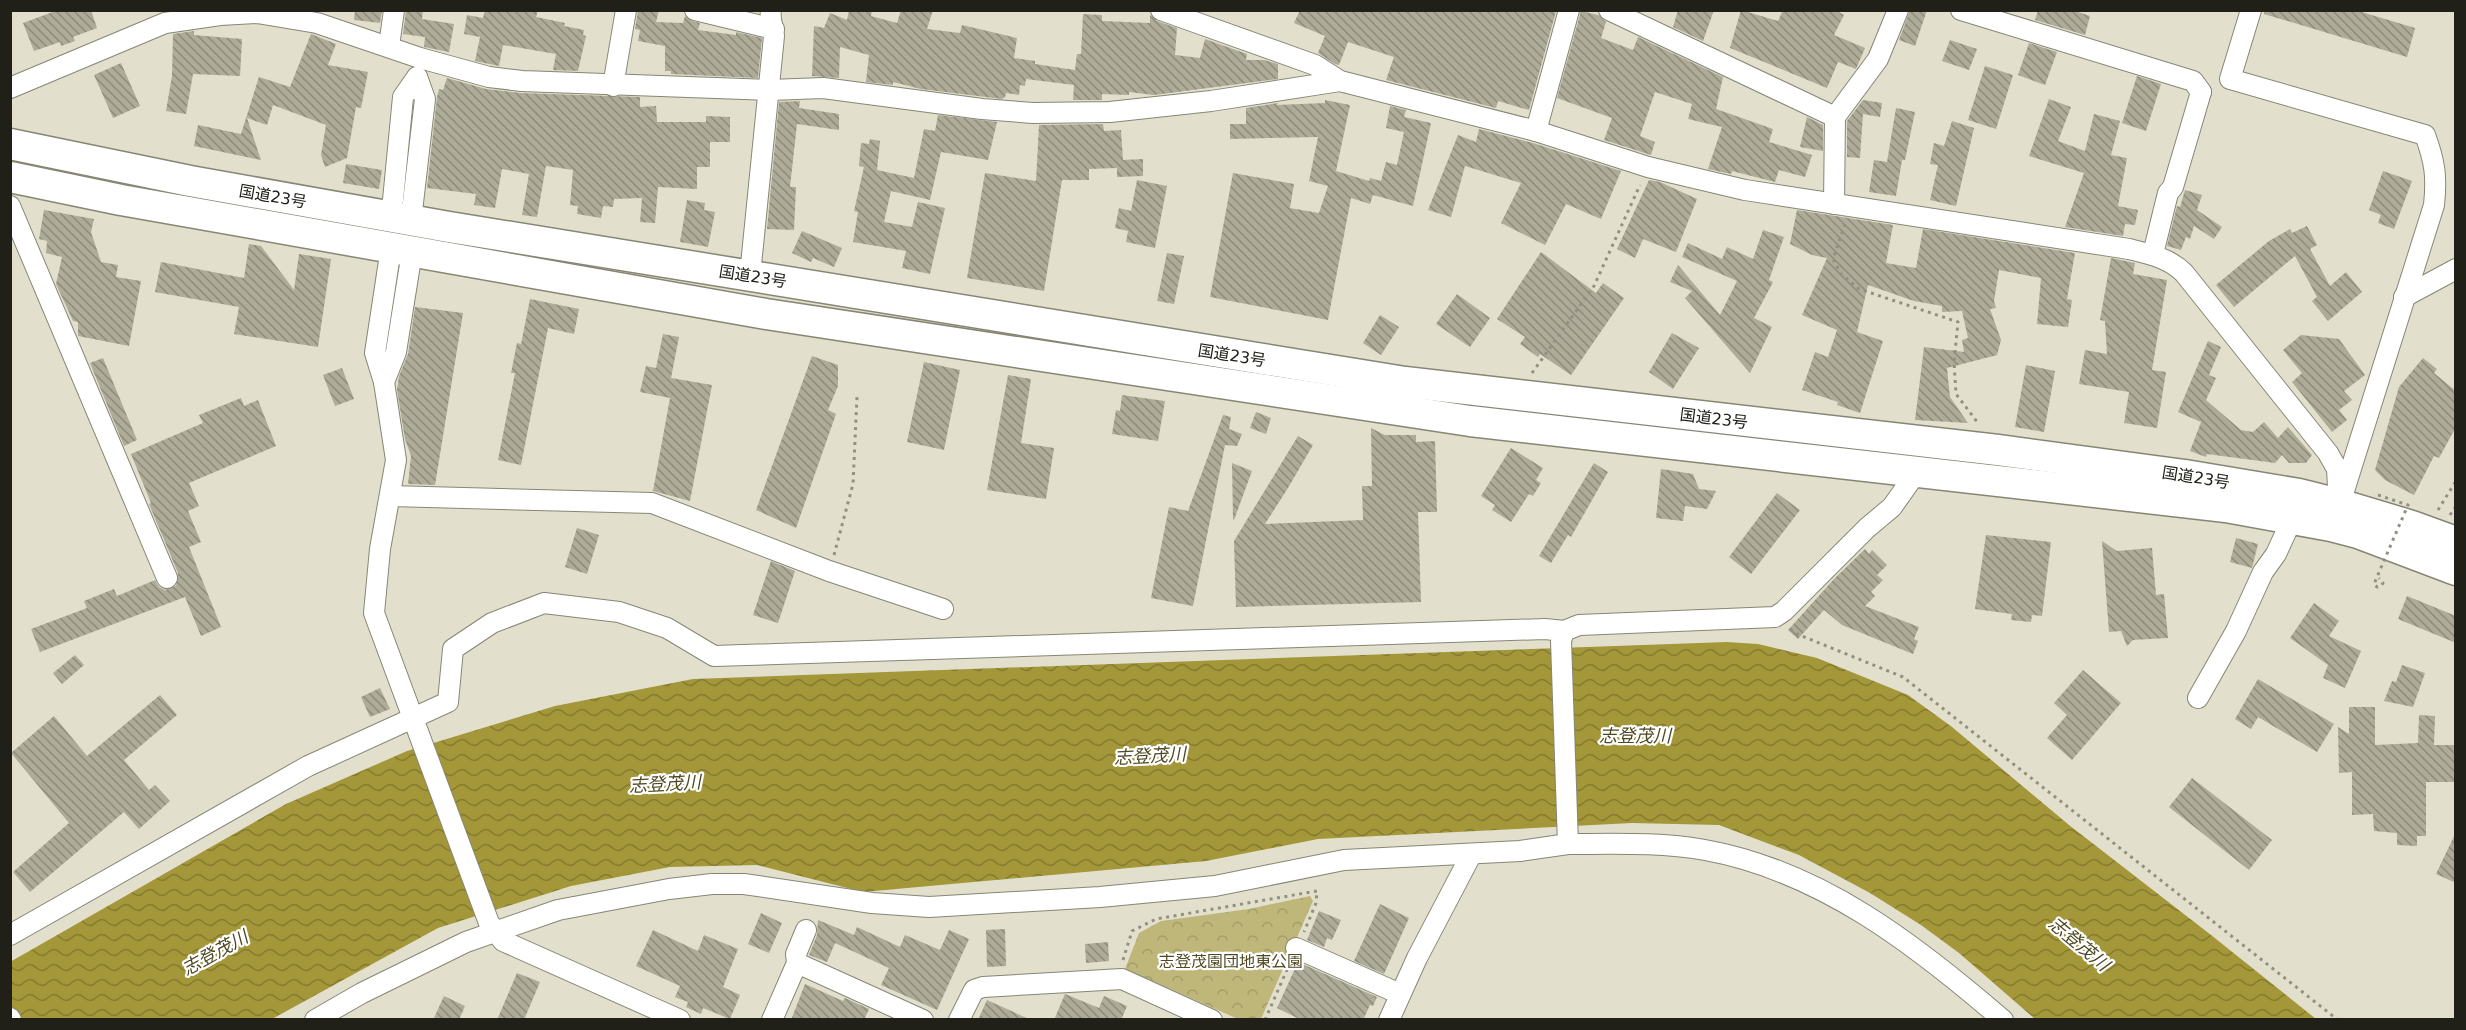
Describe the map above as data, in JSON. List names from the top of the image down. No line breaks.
{"streets":{"highway":["国道23号"]},"water":["志登茂川"],"parks":["志登茂園団地東公園"]}
